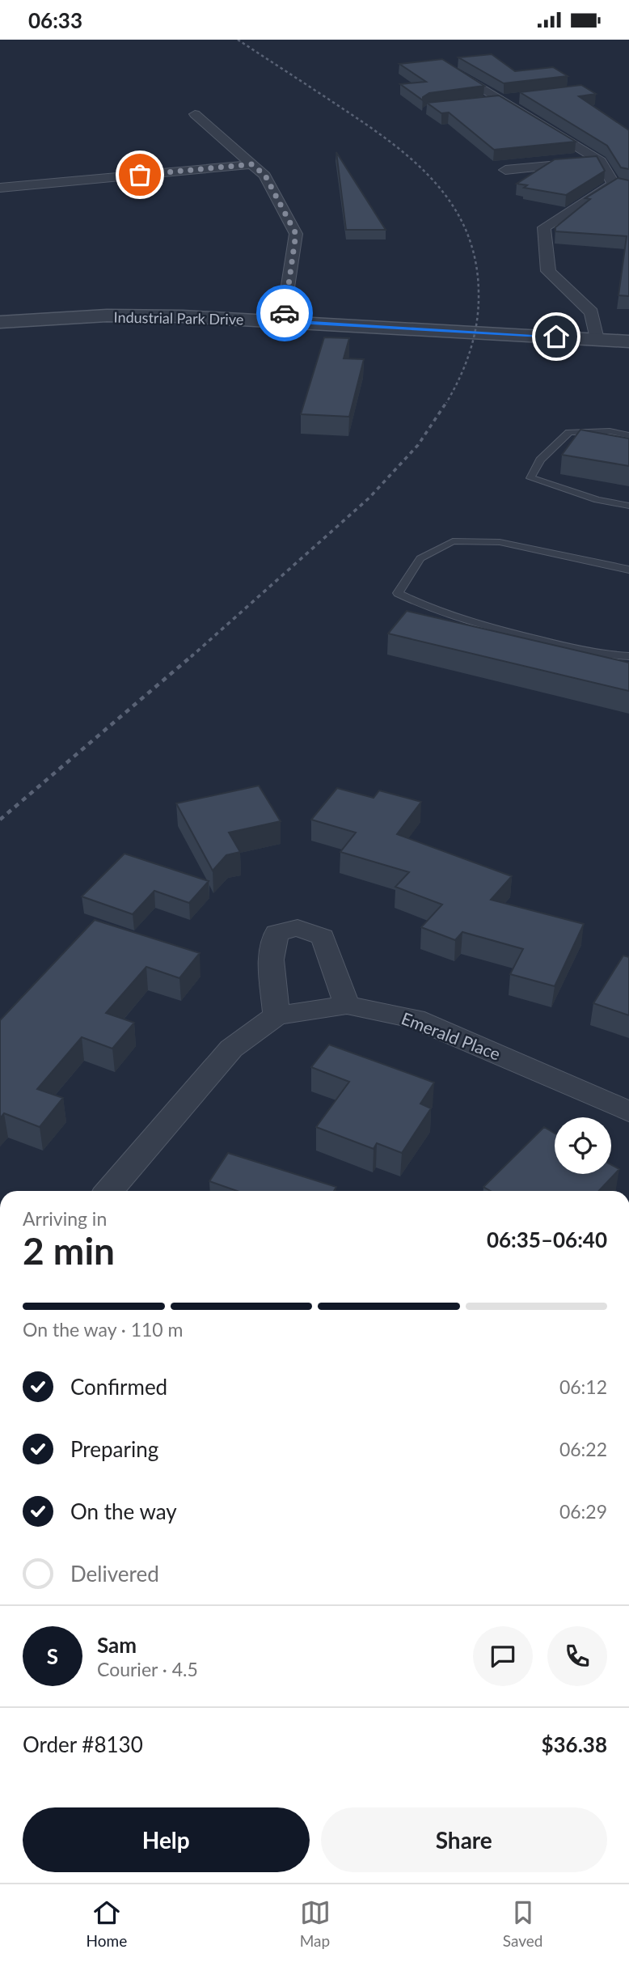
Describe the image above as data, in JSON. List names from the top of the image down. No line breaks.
{"streets":{"street":["Industrial Park Drive","Emerald Place"]},"page":{"status":"06:33","heading":["2 min","Arriving in","06:35–06:40"],"panel":["Sam","Courier · 4.5","Order #8130","$36.38"],"bar":"On the way · 110 m","list":[["Confirmed","06:12"],["Preparing","06:22"],["On the way","06:29"],"Delivered"],"round":"S","buttons":["Help","Share"],"tabs":["Home","Map","Saved"]}}
